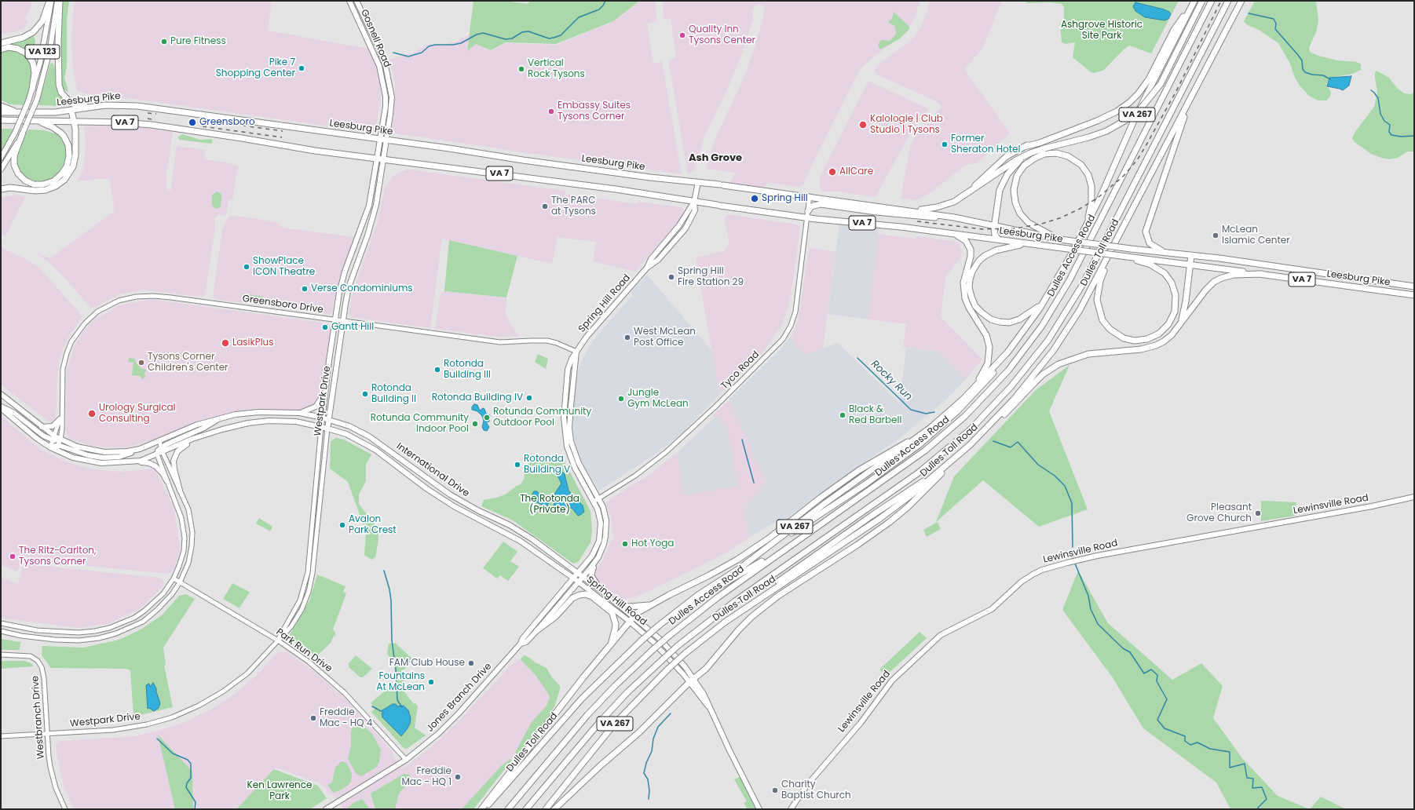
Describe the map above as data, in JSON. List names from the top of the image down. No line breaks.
{"streets":{"highway":["Leesburg Pike","VA 267","VA 7","Dulles Toll Road","Dulles Access Road"],"main road":["Gosnell Road","VA 123","Spring Hill Road","Westpark Drive","International Drive","Lewinsville Road","Jones Branch Drive"],"street":["Greensboro Drive","Tyco Road","Park Run Drive","Westbranch Drive"]},"crossings":[["Gosnell Road","Leesburg Pike"],["Gosnell Road","Westpark Drive"],["Leesburg Pike","Spring Hill Road"],["Leesburg Pike","Tyco Road"],["Leesburg Pike","Westpark Drive"],["Spring Hill Road","Greensboro Drive"],["Spring Hill Road","Tyco Road"],["Spring Hill Road","International Drive"],["Spring Hill Road","Jones Branch Drive"],["Greensboro Drive","Westpark Drive"],["Greensboro Drive","International Drive"],["Westpark Drive","International Drive"],["Westpark Drive","Park Run Drive"],["Westpark Drive","Westbranch Drive"],["International Drive","Jones Branch Drive"],["Park Run Drive","Jones Branch Drive"]],"districts":["Ash Grove"],"water":["Rocky Run"],"parks":["Ashgrove Historic Site Park","The Rotonda (Private)","Ken Lawrence Park"],"places":["Quality Inn Tysons Center","Pure Fitness","Pike 7 Shopping Center","Vertical Rock Tysons","Embassy Suites Tysons Corner","Greensboro","Kalologie | Club Studio | Tysons","Former Sheraton Hotel","AllCare","Spring Hill","The PARC at Tysons","McLean Islamic Center","ShowPlace ICON Theatre","Spring Hill Fire Station 29","Verse Condominiums","Gantt Hill","West McLean Post Office","LasikPlus","Tysons Corner Children's Center","Rotonda Building III","Rotonda Building II","Rotonda Building IV","Jungle Gym McLean","Urology Surgical Consulting","Black & Red Barbell","Rotunda Community Outdoor Pool","Rotunda Community Indoor Pool","Rotonda Building V","Pleasant Grove Church","Avalon Park Crest","Hot Yoga","The Ritz-Carlton, Tysons Corner","FAM Club House","Fountains At McLean","Freddie Mac - HQ 4","Freddie Mac - HQ 1","Charity Baptist Church"]}
